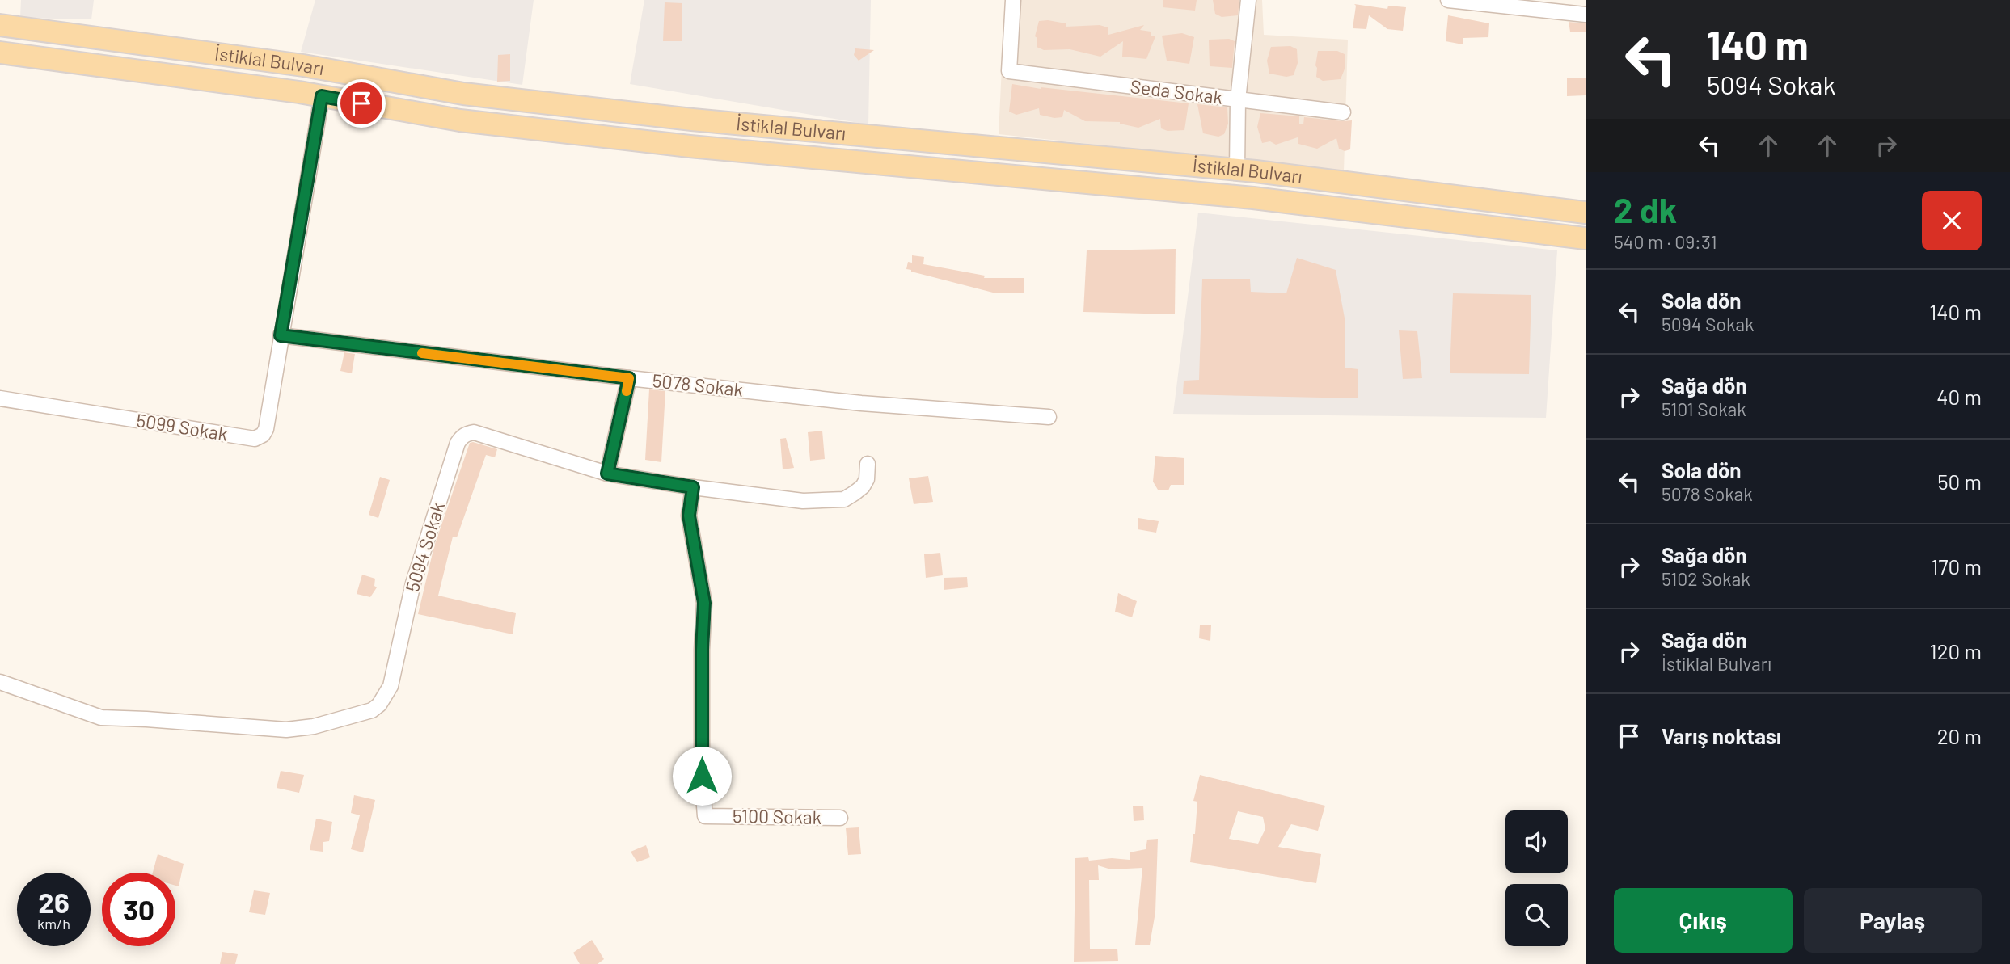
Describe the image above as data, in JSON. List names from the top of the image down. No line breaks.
{"streets":{"main road":["İstiklal Bulvarı"],"street":["Seda Sokak","5078 Sokak","5099 Sokak","5094 Sokak","5100 Sokak"]},"crossings":[["İstiklal Bulvarı","5099 Sokak"],["5078 Sokak","5099 Sokak"],["5094 Sokak","5100 Sokak"]],"page":{"turn":["140 m","5094 Sokak"],"heading":["2 dk","540 m · 09:31"],"list":[{"name":"Sola dön","note":"5094 Sokak","value":"140 m"},{"name":"Sağa dön","note":"5101 Sokak","value":"40 m"},{"name":"Sola dön","note":"5078 Sokak","value":"50 m"},{"name":"Sağa dön","note":"5102 Sokak","value":"170 m"},{"name":"Sağa dön","note":"İstiklal Bulvarı","value":"120 m"},{"name":"Varış noktası","value":"20 m"}],"speed":"26 km/h","limit":"30","buttons":["Çıkış","Paylaş"]}}
